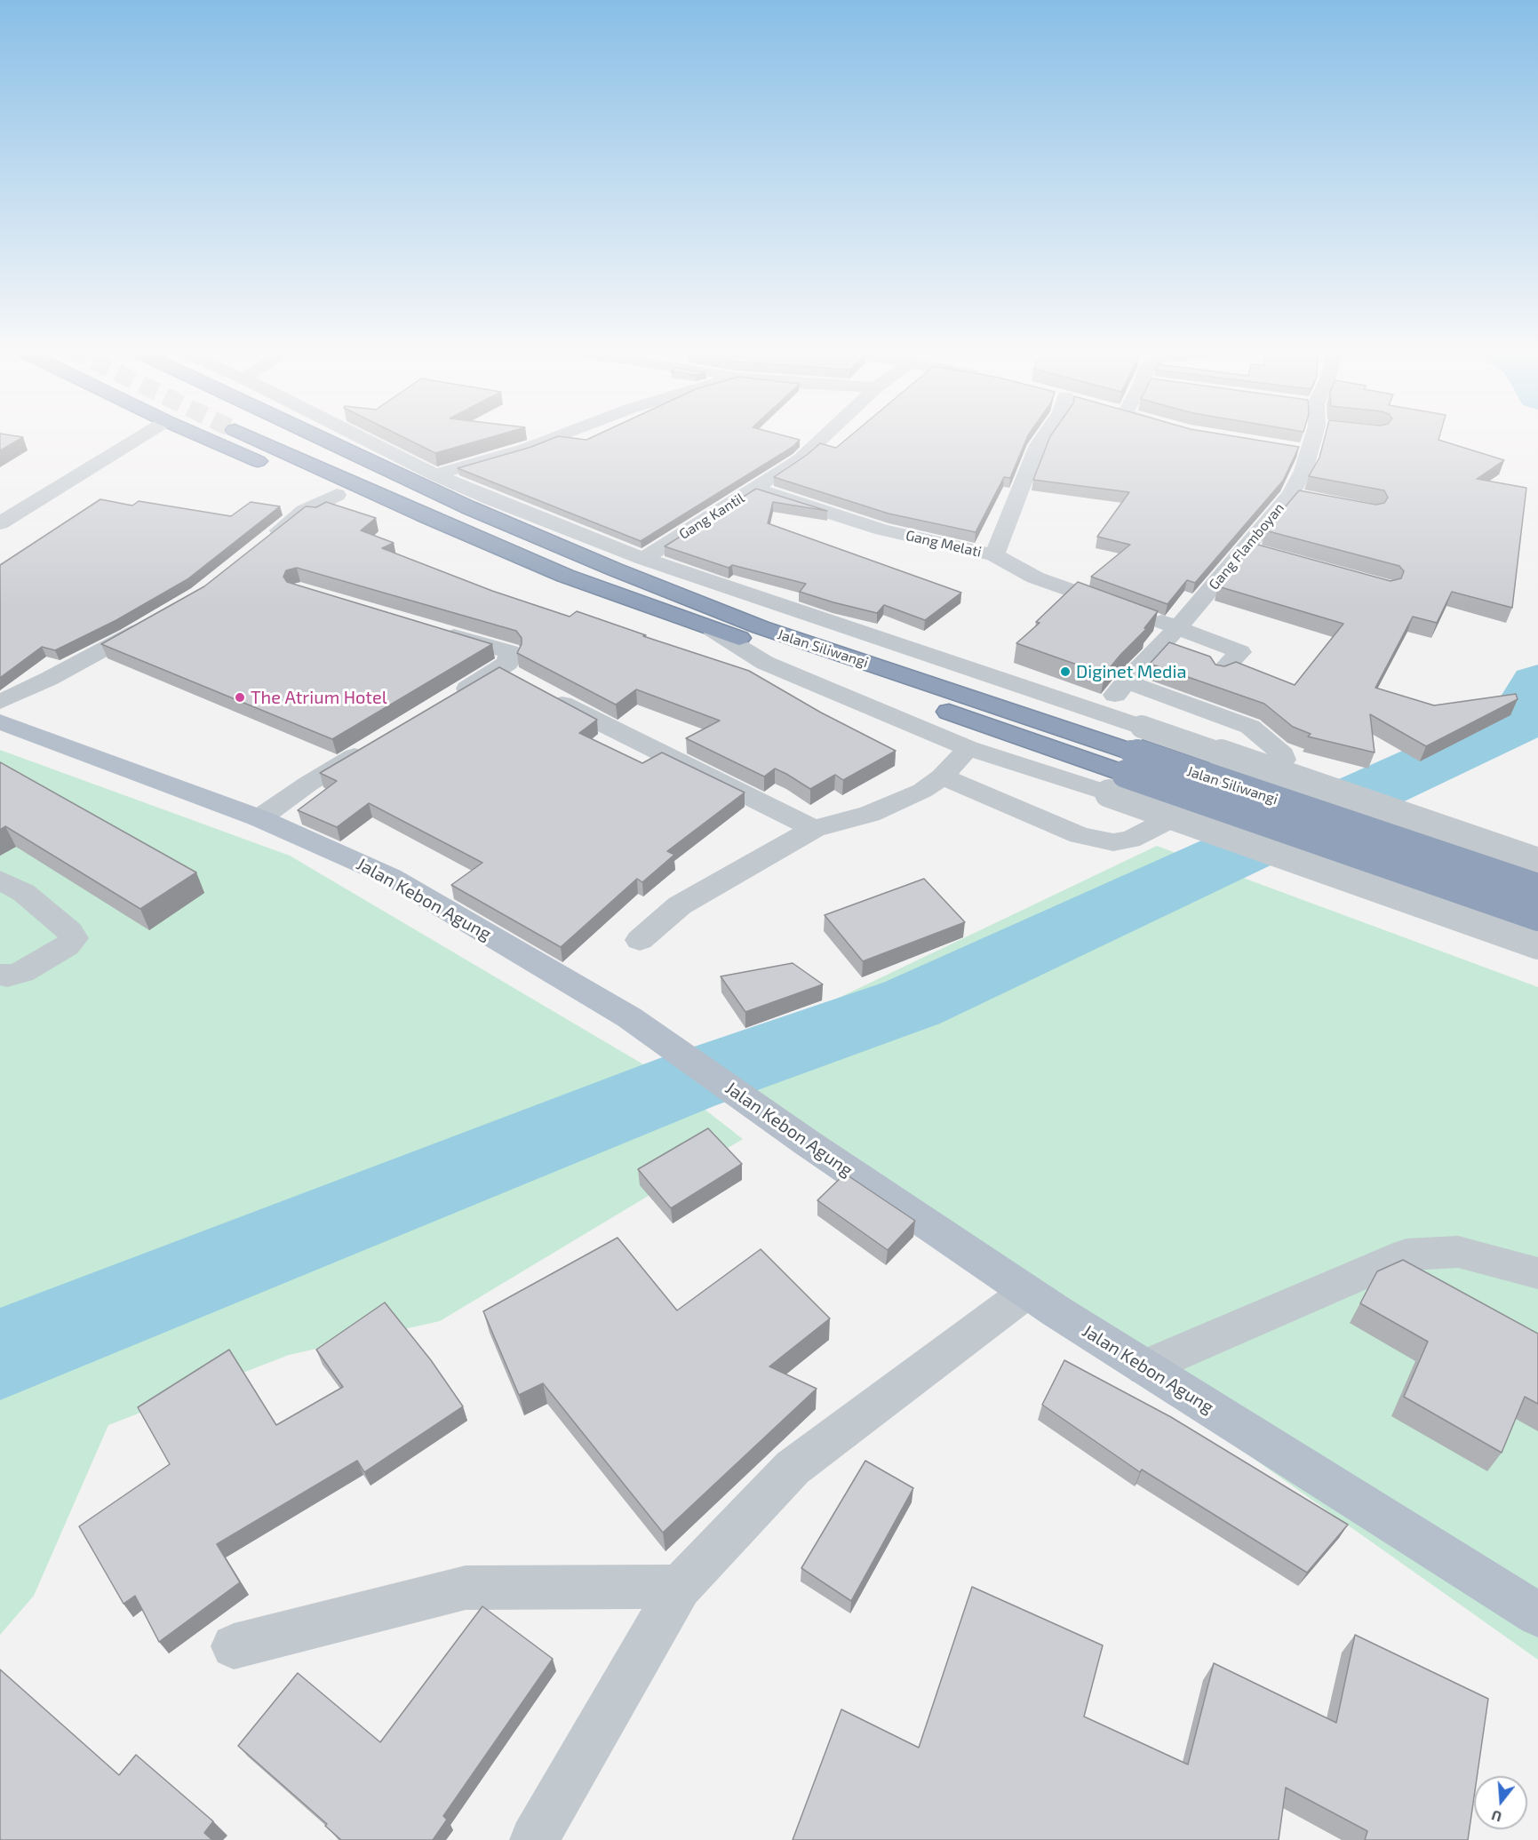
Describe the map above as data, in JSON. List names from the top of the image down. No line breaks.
{"streets":{"highway":["Jalan Siliwangi"],"main road":["Jalan Kebon Agung"],"street":["Gang Kantil","Gang Melati","Gang Flamboyan"]},"crossings":[["Gang Kantil","Gang Melati"]],"places":["Diginet Media","The Atrium Hotel"],"north":"bottom"}
